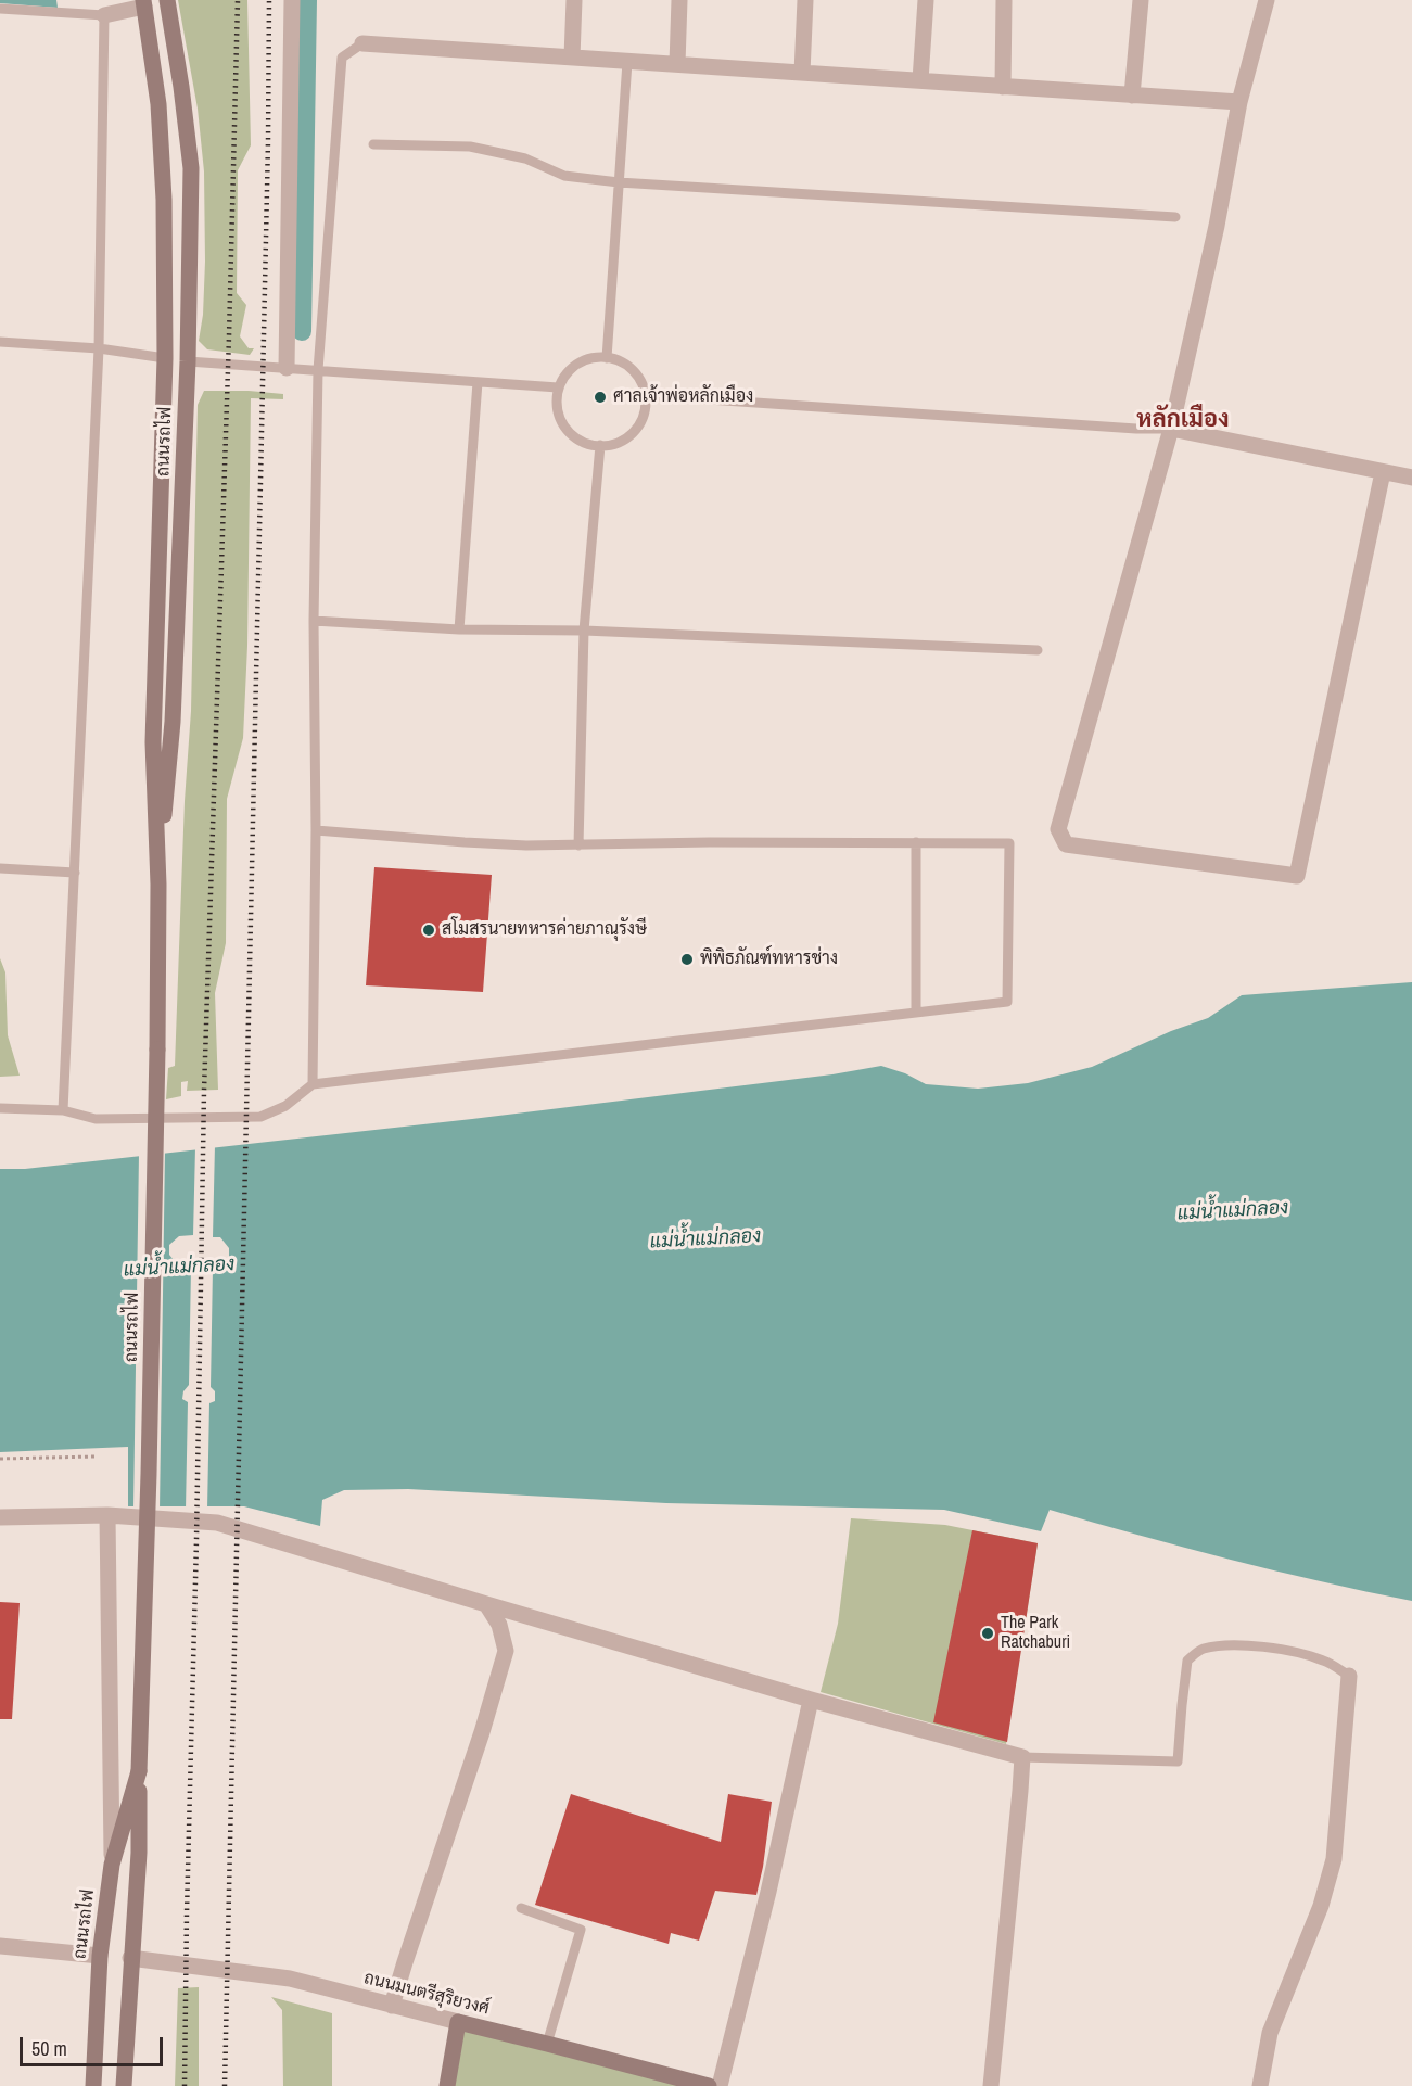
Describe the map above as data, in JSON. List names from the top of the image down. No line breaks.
{"streets":{"main road":["ถนนรถไฟ","ถนนมนตรีสุริยวงศ์"]},"crossings":[["ถนนรถไฟ","ถนนมนตรีสุริยวงศ์"]],"districts":["หลักเมือง"],"water":["แม่น้ำแม่กลอง"],"places":["ศาลเจ้าพ่อหลักเมือง","สโมสรนายทหารค่ายภาณุรังษี","พิพิธภัณฑ์ทหารช่าง","The Park Ratchaburi"],"scale_bar":"50 m"}
